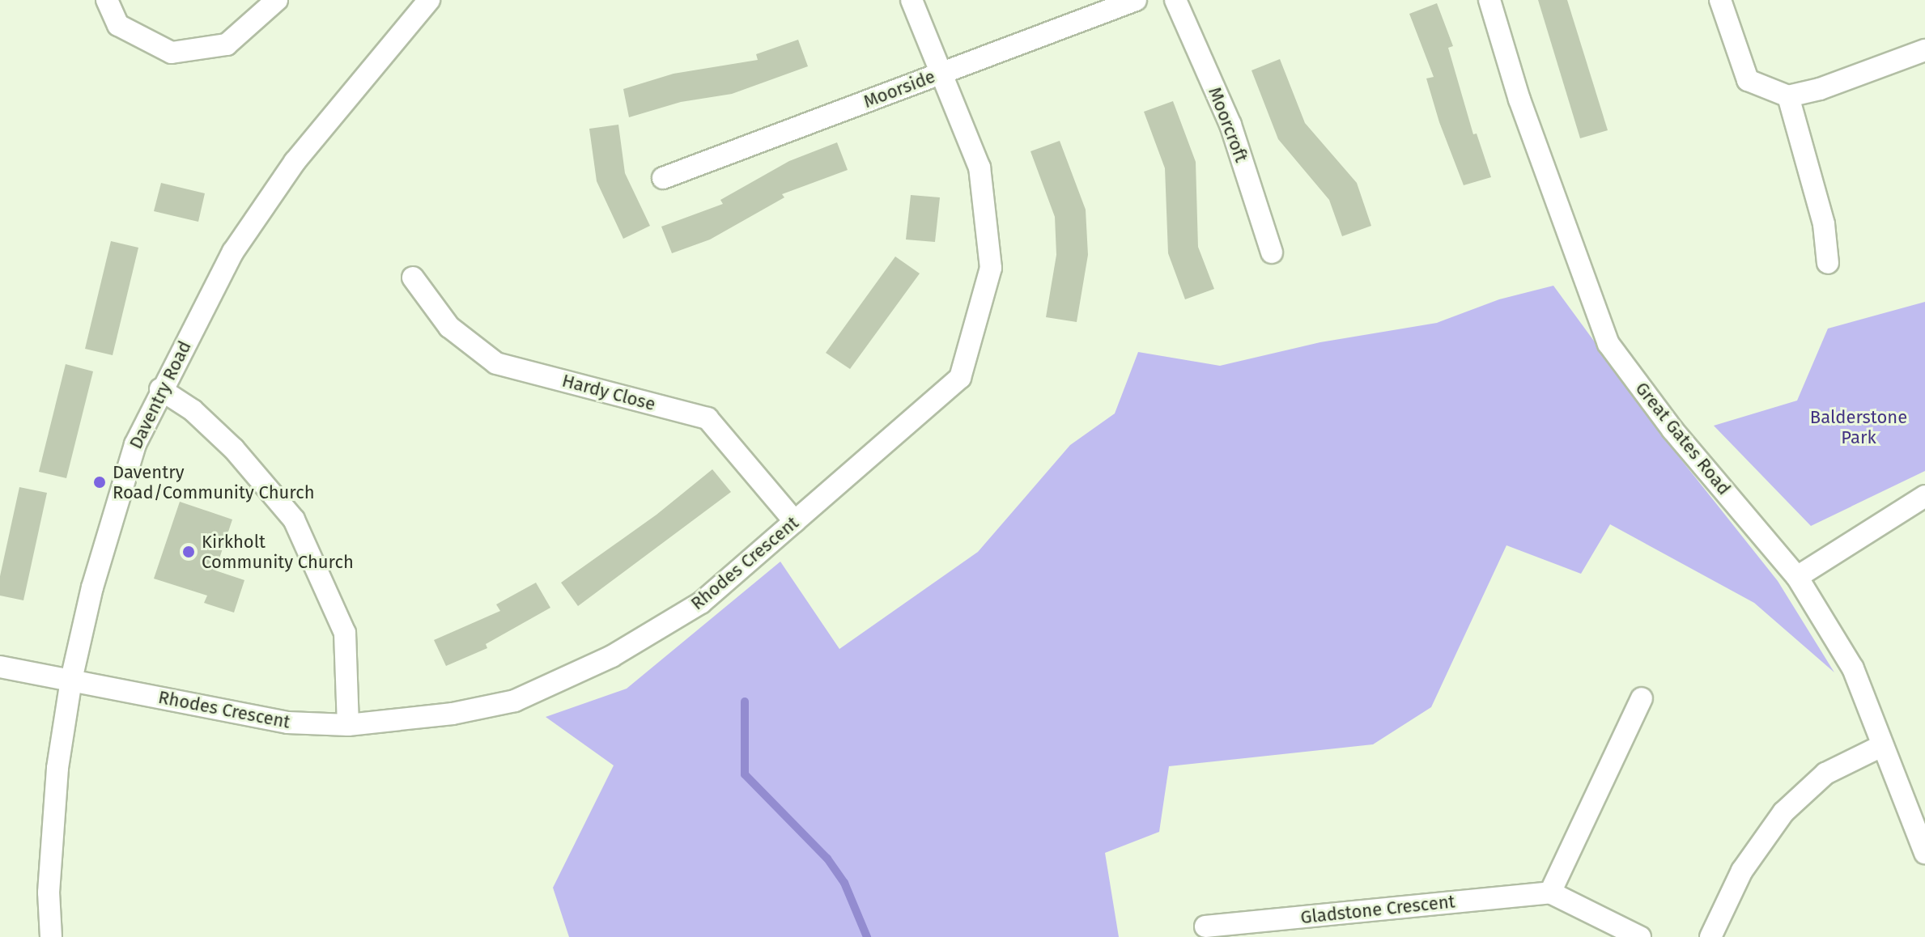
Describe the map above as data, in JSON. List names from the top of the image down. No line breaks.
{"streets":{"street":["Moorside","Moorcroft","Hardy Close","Daventry Road","Great Gates Road","Rhodes Crescent","Gladstone Crescent"]},"crossings":[["Moorside","Rhodes Crescent"],["Hardy Close","Rhodes Crescent"],["Daventry Road","Rhodes Crescent"]],"parks":["Balderstone Park"],"places":["Daventry Road/Community Church","Kirkholt Community Church"]}
